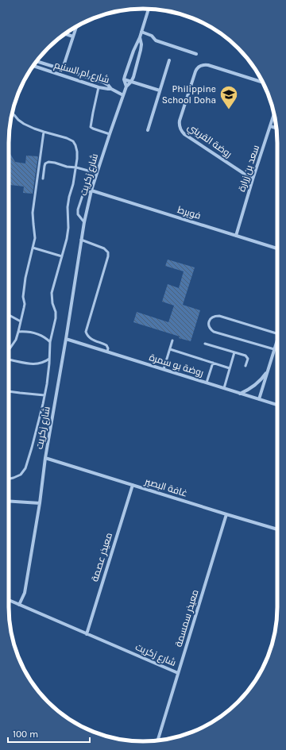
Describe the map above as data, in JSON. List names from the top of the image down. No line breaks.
{"streets":{"street":["شارع ام السنيم","روضة القريني","سعد بن زرارة","شارع زكريت","فويرط","روضة بو سمرة","غافة البصير","معيذر عصمة","معيذر سمسمة"]},"crossings":[["شارع ام السنيم","شارع زكريت"],["روضة القريني","سعد بن زرارة"],["سعد بن زرارة","فويرط"],["شارع زكريت","فويرط"],["شارع زكريت","روضة بو سمرة"],["شارع زكريت","غافة البصير"],["شارع زكريت","معيذر عصمة"],["شارع زكريت","معيذر سمسمة"],["غافة البصير","معيذر عصمة"],["غافة البصير","معيذر سمسمة"]],"places":{"school or university":["Philippine School Doha"]},"scale_bar":"100 m"}
